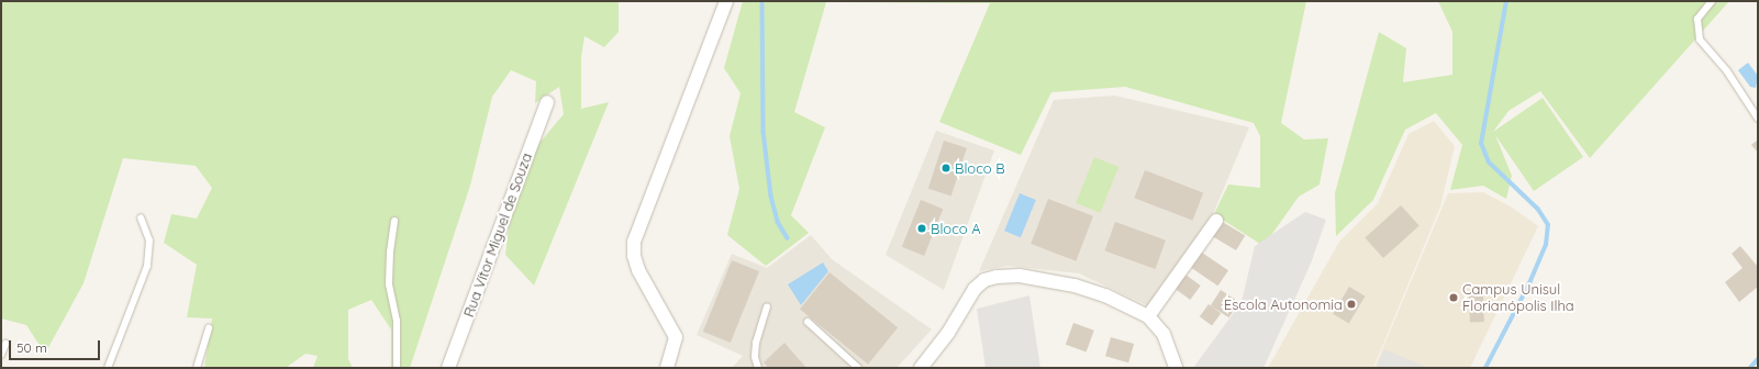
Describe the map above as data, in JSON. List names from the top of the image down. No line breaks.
{"streets":{"street":["Rua Vítor Miguel de Souza"]},"places":["Bloco B","Bloco A","Campus Unisul Florianópolis Ilha","Escola Autonomia"],"scale_bar":"50 m"}
